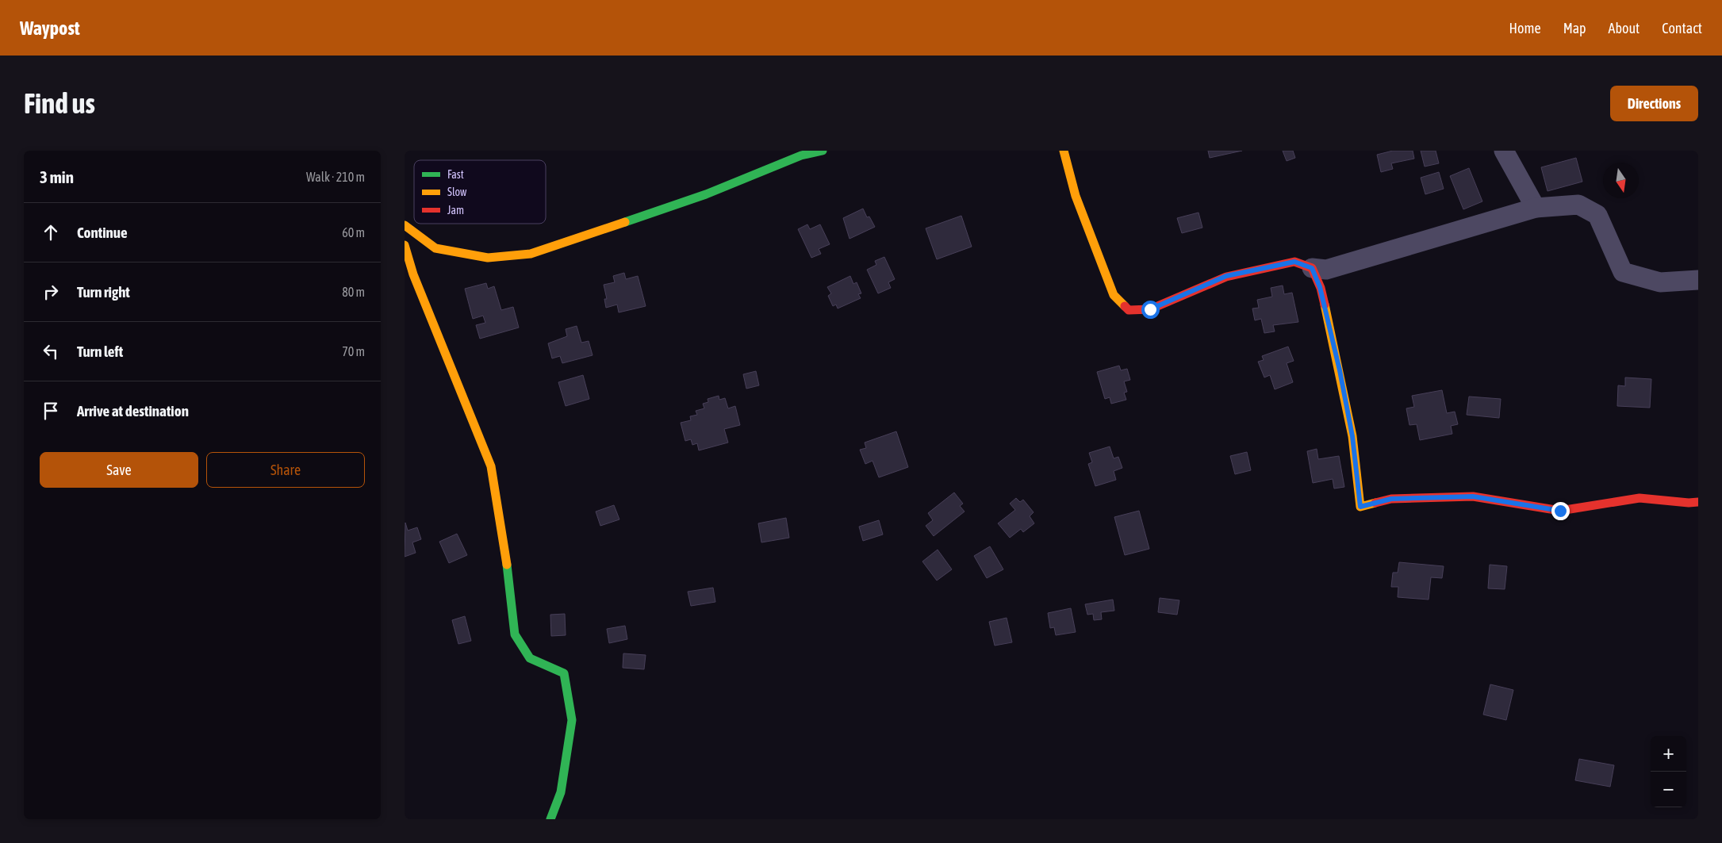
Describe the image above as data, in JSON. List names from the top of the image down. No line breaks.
{"legend":["Fast","Slow","Jam"],"north":"bottom","page":{"header":"Waypost","nav":["Home","Map","About","Contact"],"buttons":["Directions",["Save","Share"]],"title":"Find us","heading":["3 min","Walk · 210 m"],"list":[["Continue","60 m"],["Turn right","80 m"],["Turn left","70 m"],"Arrive at destination"],"map_buttons":["+","−"]}}
